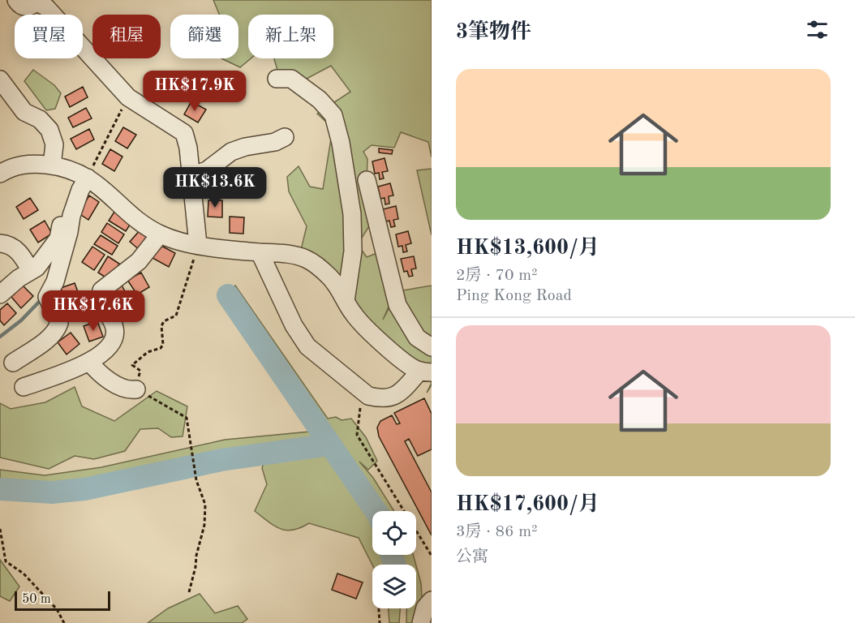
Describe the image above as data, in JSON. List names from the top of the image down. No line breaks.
{"scale_bar":"50 m","page":{"heading":"3筆物件","chip":["買屋","租屋","篩選","新上架"],"list":[{"name":"HK$13,600/月","note":"2房 · 70 m² · Ping Kong Road"},{"name":"HK$17,600/月","note":"3房 · 86 m² · 公寓"}],"price":["HK$17.9K","HK$13.6K","HK$17.6K"],"scale":"50 m"}}
